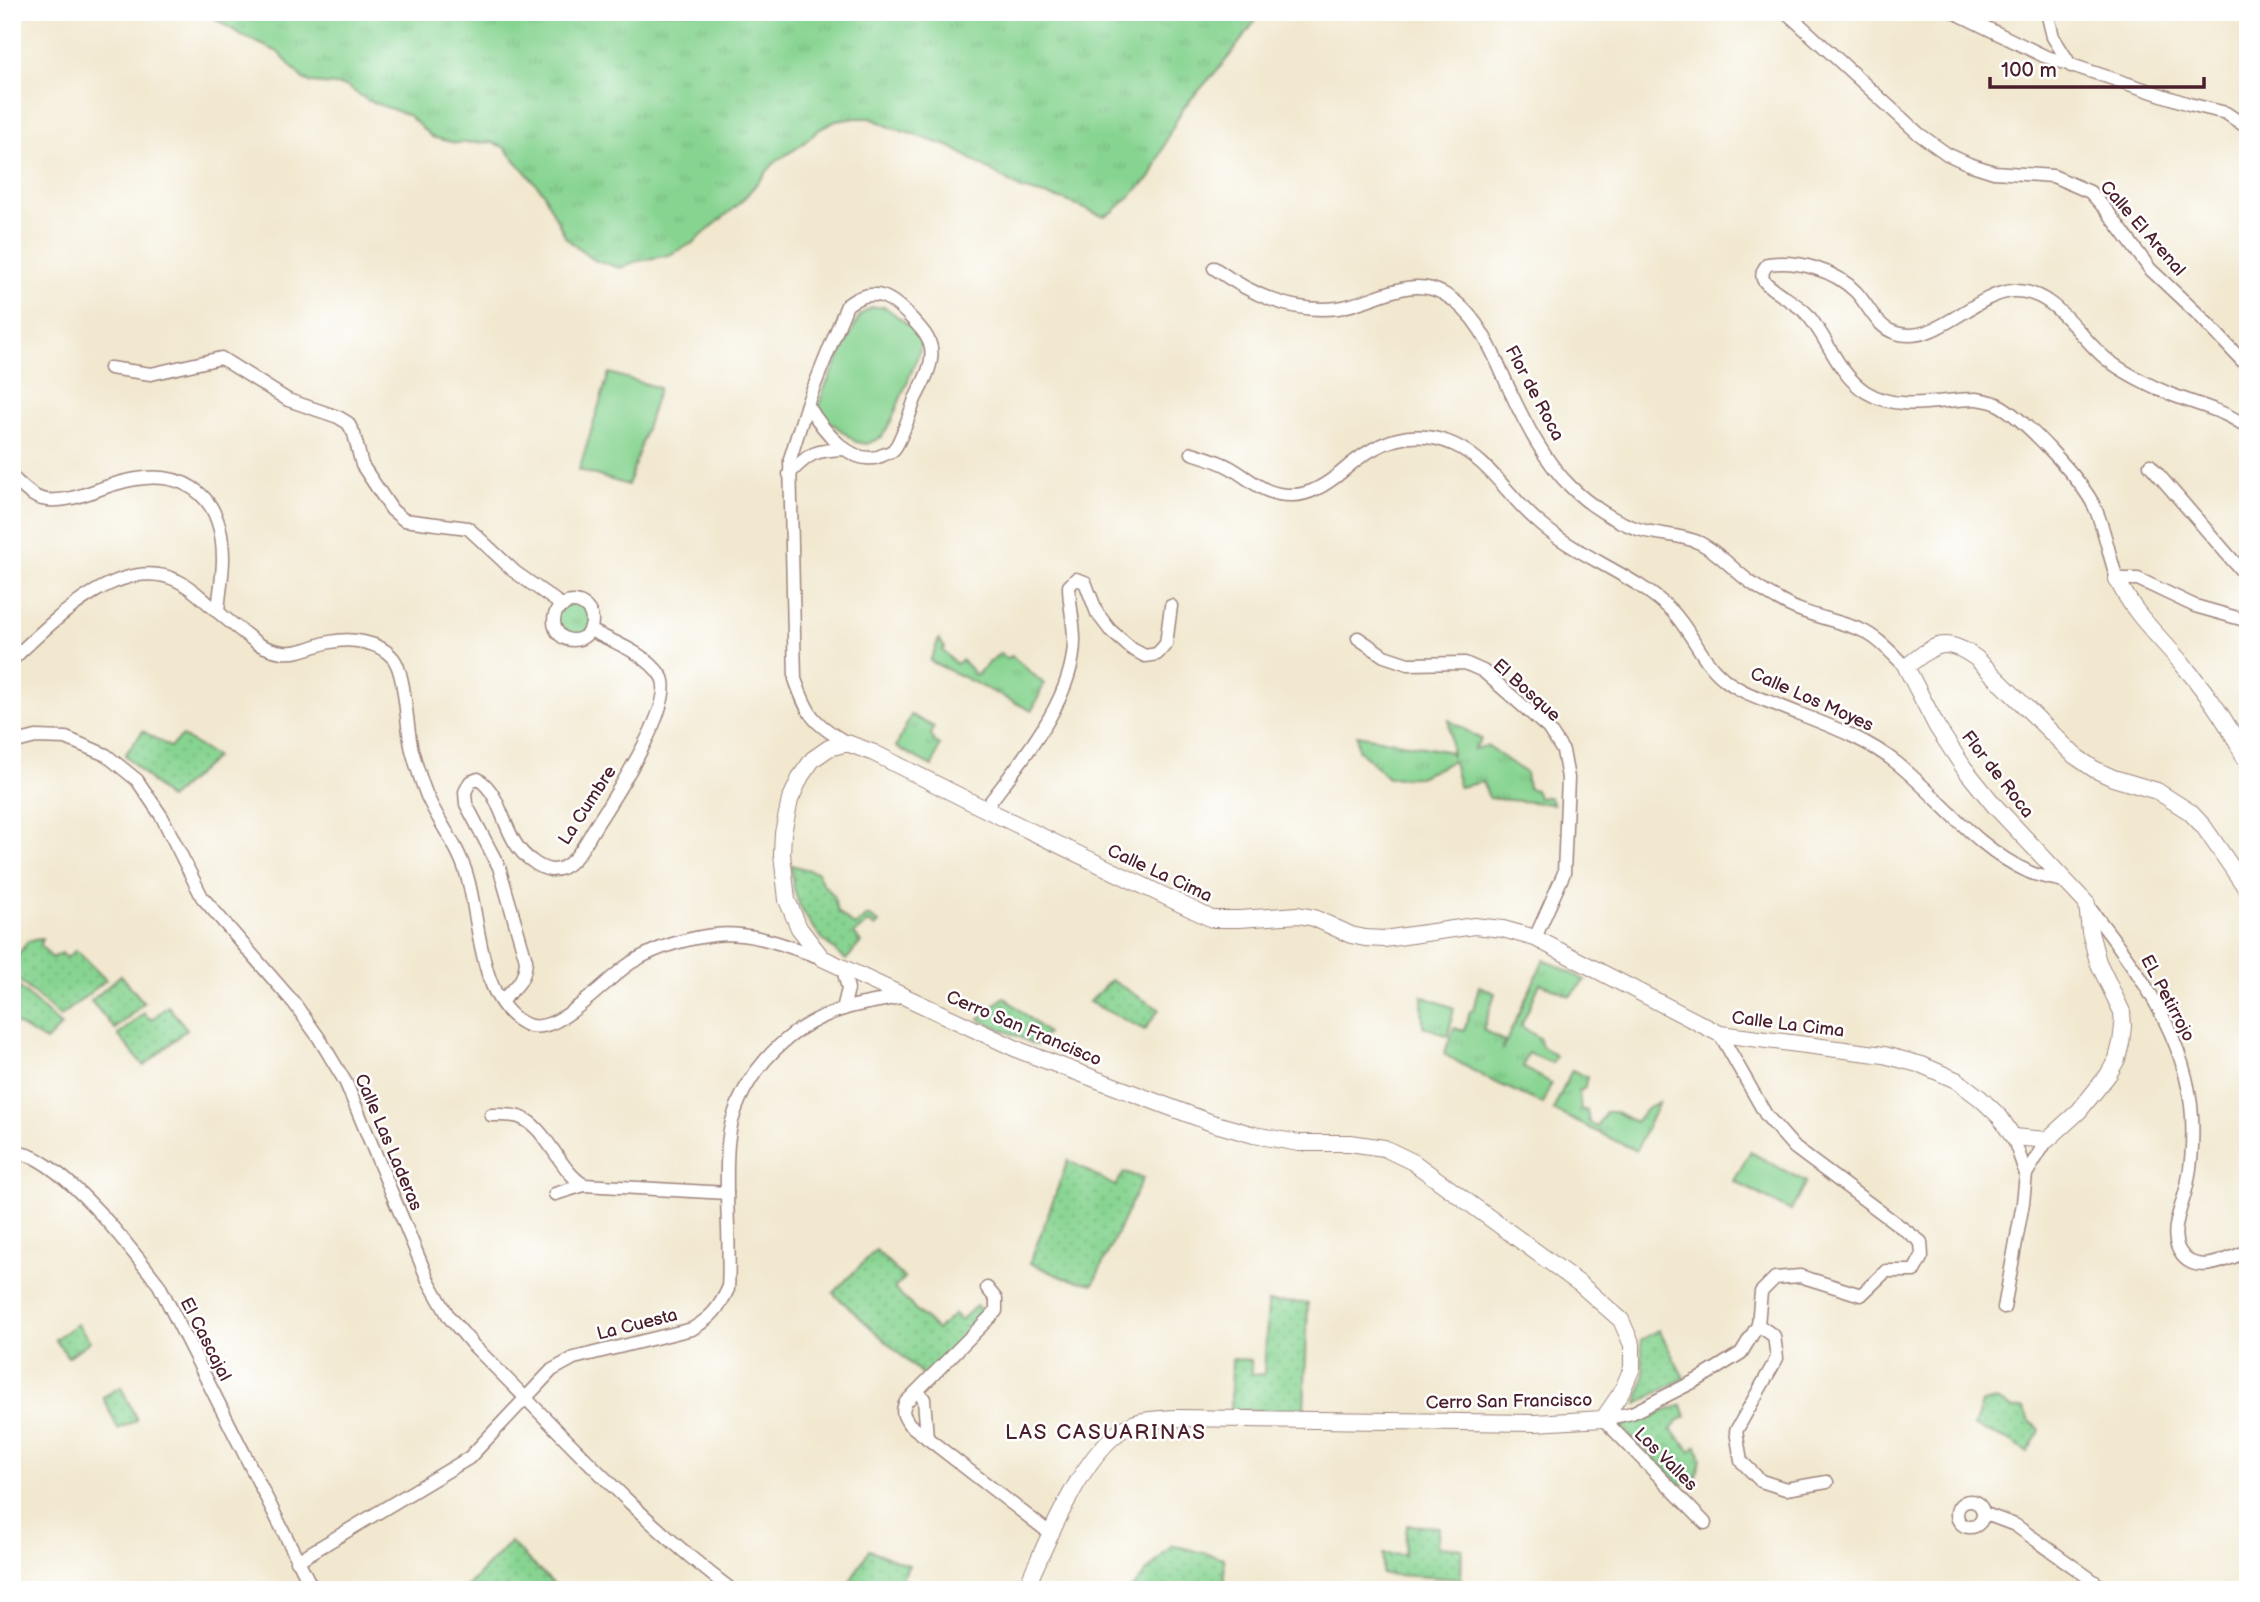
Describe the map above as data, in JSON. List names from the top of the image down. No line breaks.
{"streets":{"street":["Calle El Arenal","Flor de Roca","El Bosque","Calle Los Moyes","La Cumbre","Calle La Cima","EL Petirrojo","Cerro San Francisco","Calle Las Laderas","La Cuesta","El Cascajal","Los Valles"]},"crossings":[["Flor de Roca","Calle Los Moyes"],["El Bosque","Calle La Cima"],["La Cumbre","Cerro San Francisco"],["Cerro San Francisco","La Cuesta"],["Cerro San Francisco","Los Valles"],["Calle Las Laderas","La Cuesta"],["La Cuesta","El Cascajal"]],"districts":["LAS CASUARINAS"],"scale_bar":"100 m"}
